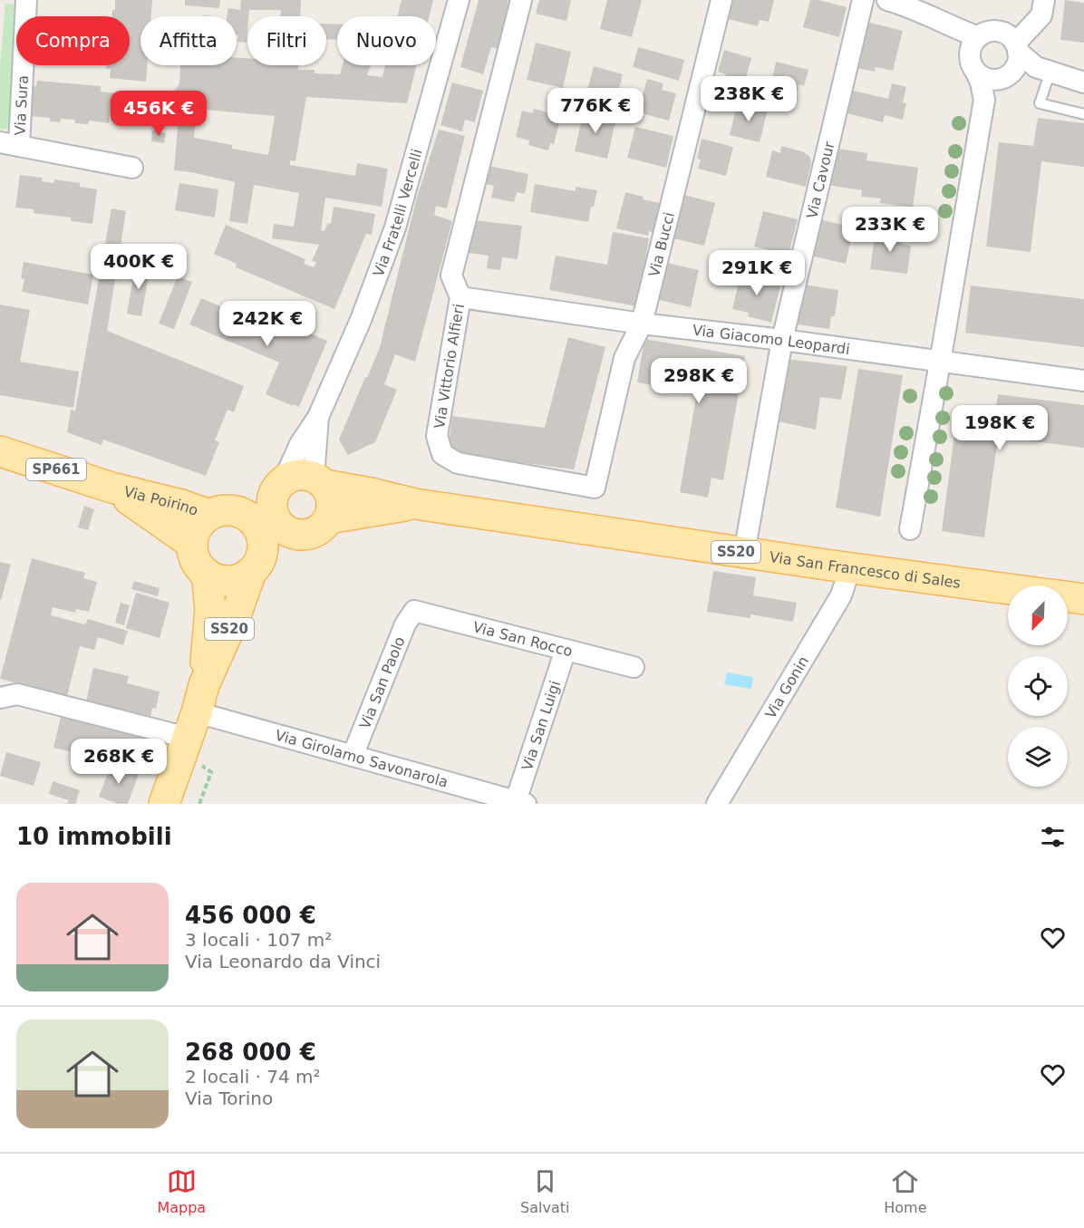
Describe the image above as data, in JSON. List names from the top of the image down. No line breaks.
{"streets":{"main road":["SP661","Via Poirino","SS20","Via San Francesco di Sales"],"street":["Via Sura","Via Cavour","Via Fratelli Vercelli","Via Bucci","Via Giacomo Leopardi","Via Vittorio Alfieri","Via San Rocco","Via San Paolo","Via Gonin","Via San Luigi","Via Girolamo Savonarola"]},"crossings":[["Via Cavour","Via Giacomo Leopardi"],["Via Cavour","Via San Francesco di Sales"],["Via Fratelli Vercelli","Via San Francesco di Sales"],["Via Bucci","Via Giacomo Leopardi"],["Via Bucci","Via Vittorio Alfieri"],["Via Giacomo Leopardi","Via Vittorio Alfieri"],["Via Poirino","SS20"],["SS20","Via Girolamo Savonarola"],["Via San Francesco di Sales","Via Gonin"],["Via San Rocco","Via San Paolo"],["Via San Rocco","Via San Luigi"],["Via San Paolo","Via Girolamo Savonarola"],["Via San Luigi","Via Girolamo Savonarola"]],"north":"bottom left","page":{"chip":["Compra","Affitta","Filtri","Nuovo"],"price":["238K €","776K €","456K €","233K €","400K €","291K €","242K €","298K €","198K €","268K €"],"heading":"10 immobili","list":[{"name":"456 000 €","note":"3 locali · 107 m² · Via Leonardo da Vinci"},{"name":"268 000 €","note":"2 locali · 74 m² · Via Torino"}],"tabs":["Mappa","Salvati","Home"]}}
